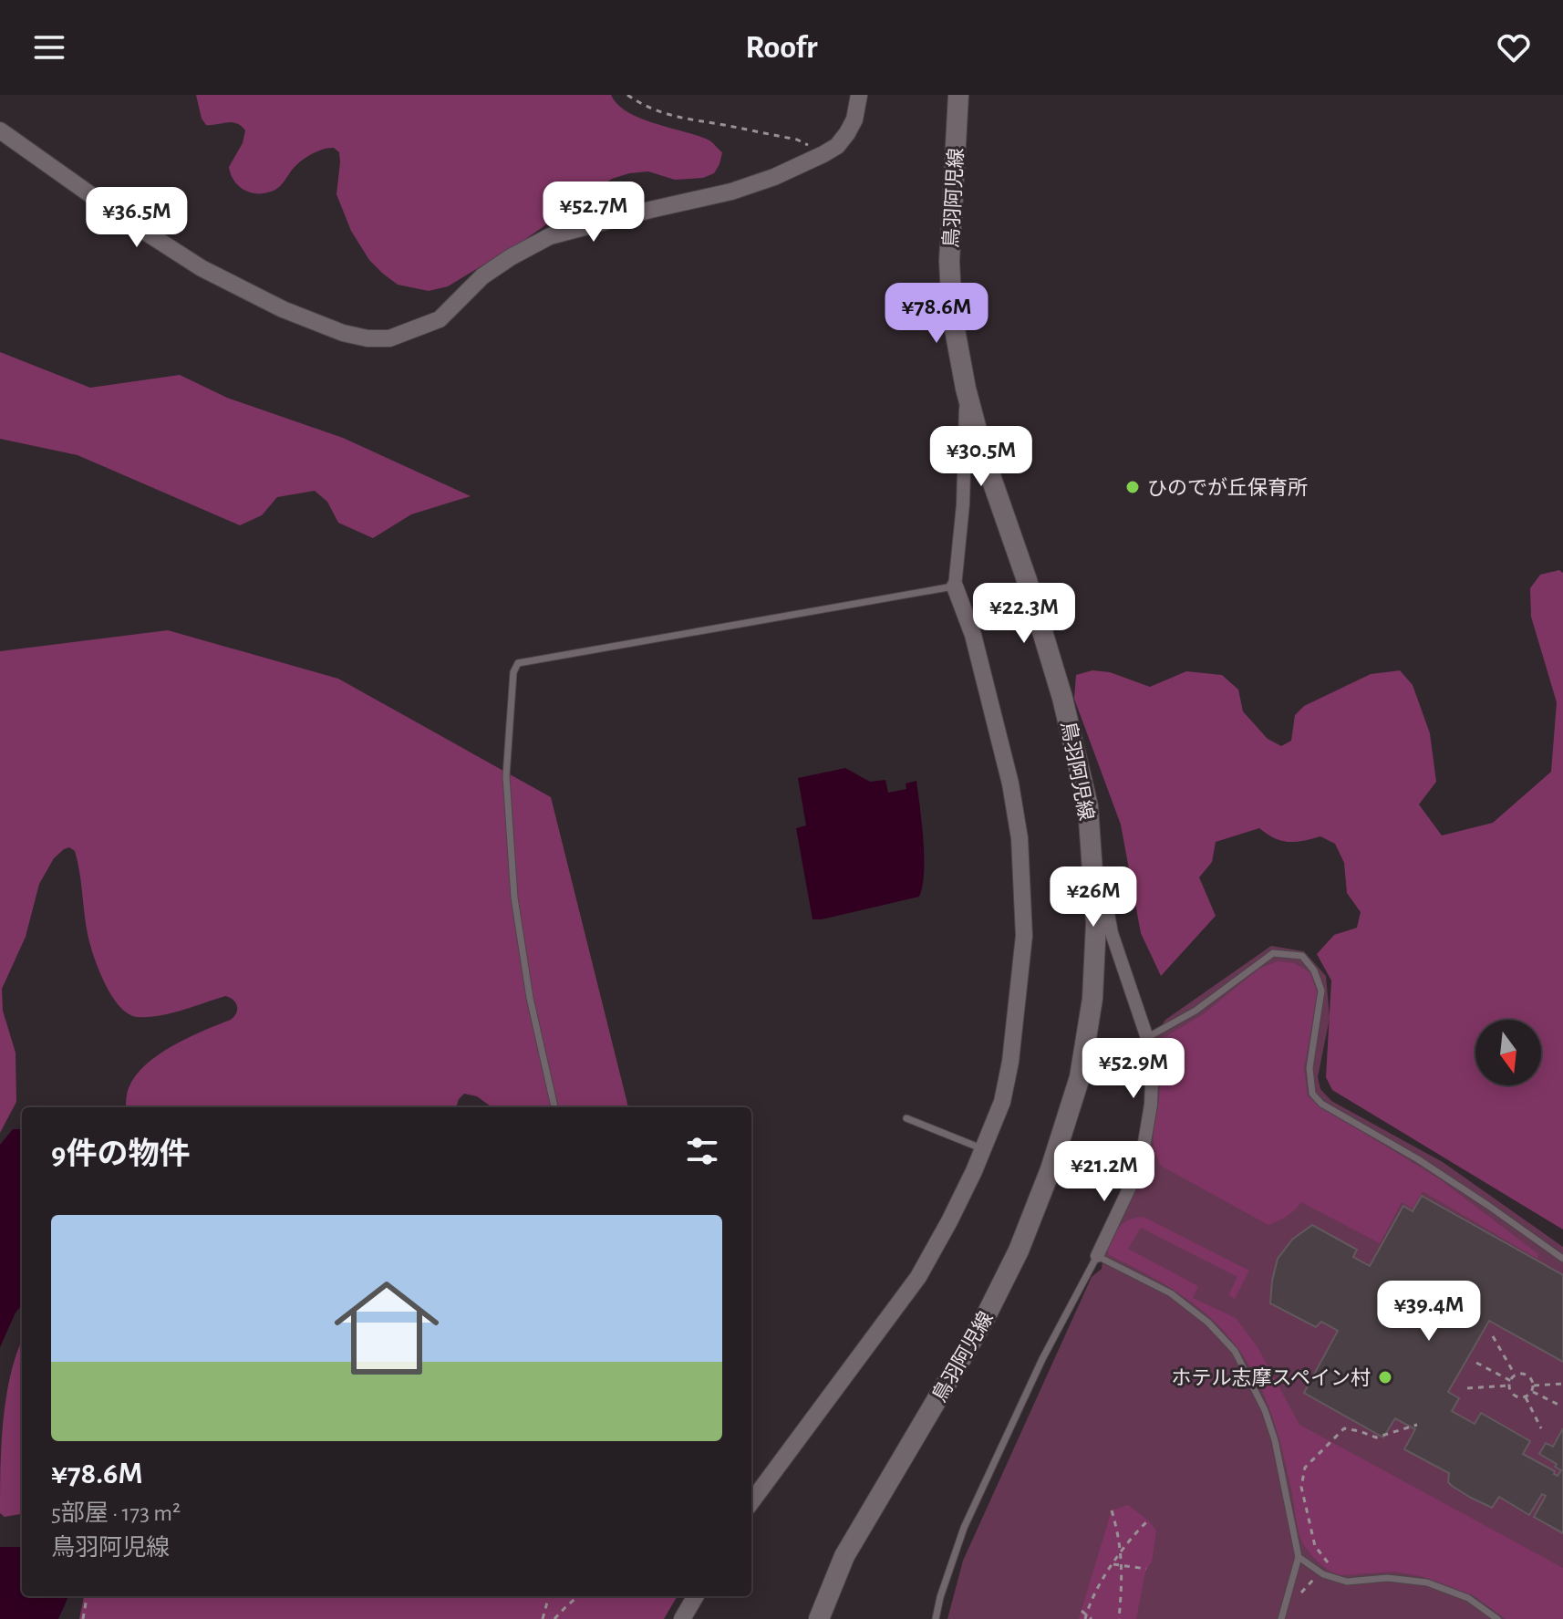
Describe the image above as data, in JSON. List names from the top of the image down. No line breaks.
{"streets":{"main road":["鳥羽阿児線"]},"places":["ひのでが丘保育所","ホテル志摩スペイン村"],"north":"bottom","page":{"header":"Roofr","price":["¥52.7M","¥36.5M","¥78.6M","¥30.5M","¥22.3M","¥26M","¥52.9M","¥21.2M","¥39.4M"],"heading":"9件の物件","list":[{"name":"¥78.6M","note":"5部屋 · 173 m² · 鳥羽阿児線"}]}}
